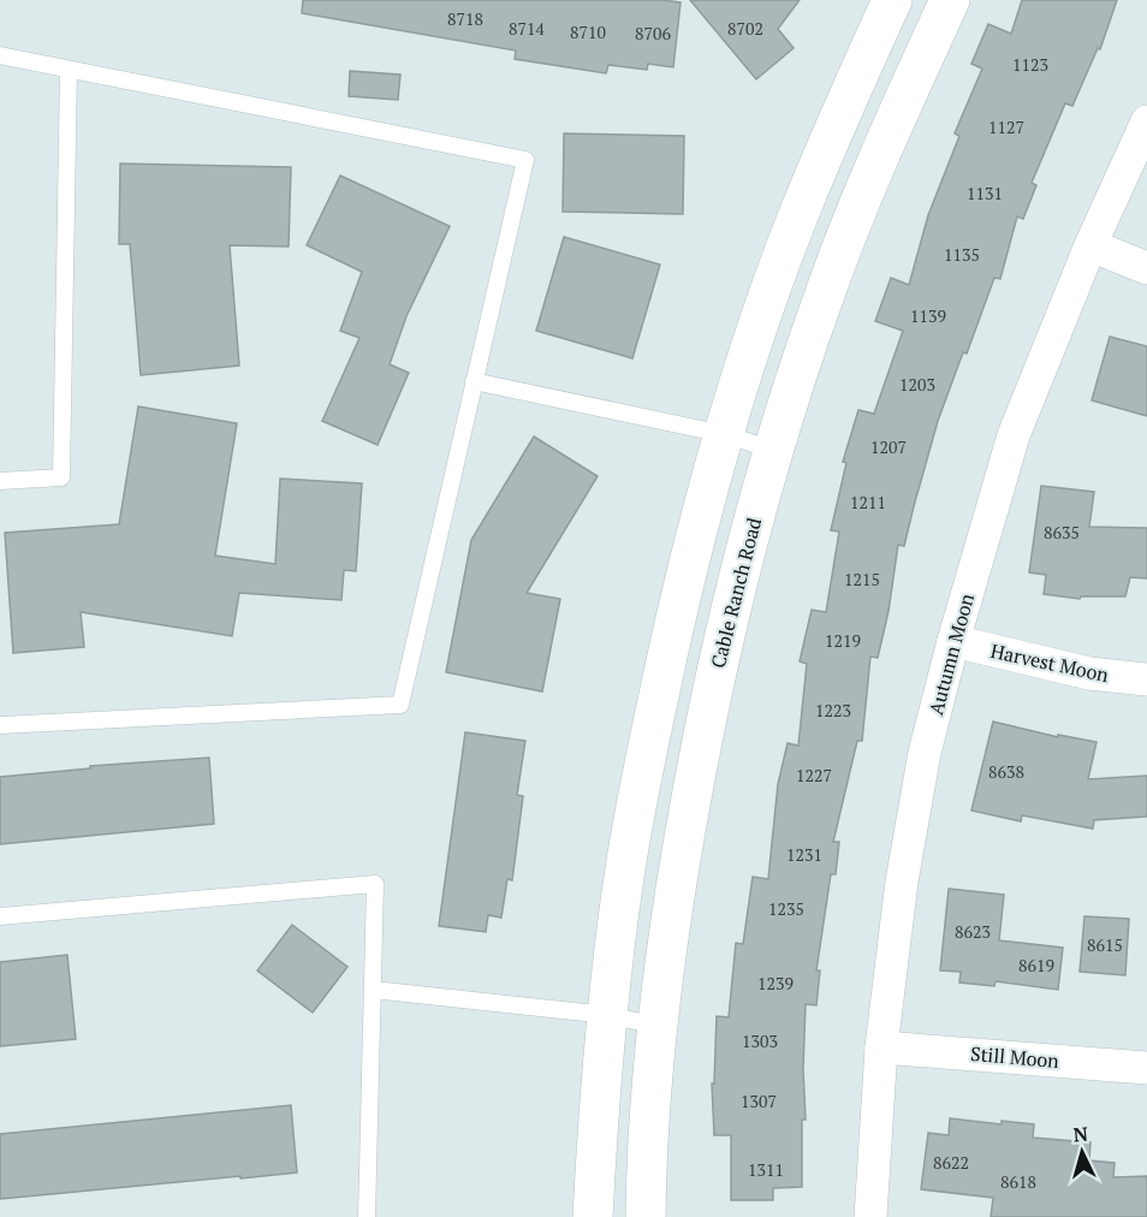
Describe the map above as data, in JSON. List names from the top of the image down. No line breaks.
{"streets":{"street":["Cable Ranch Road","Autumn Moon","Harvest Moon","Still Moon"]},"crossings":[["Autumn Moon","Harvest Moon"],["Autumn Moon","Still Moon"]],"house_numbers":["8718","8714","8702","8710","8706","1123","1127","1131","1135","1139","1203","1207","1211","8635","1215","1219","1223","8638","1227","1231","1235","8623","8615","8619","1239","1303","1307","8622","1311","8618"],"north":"top"}
